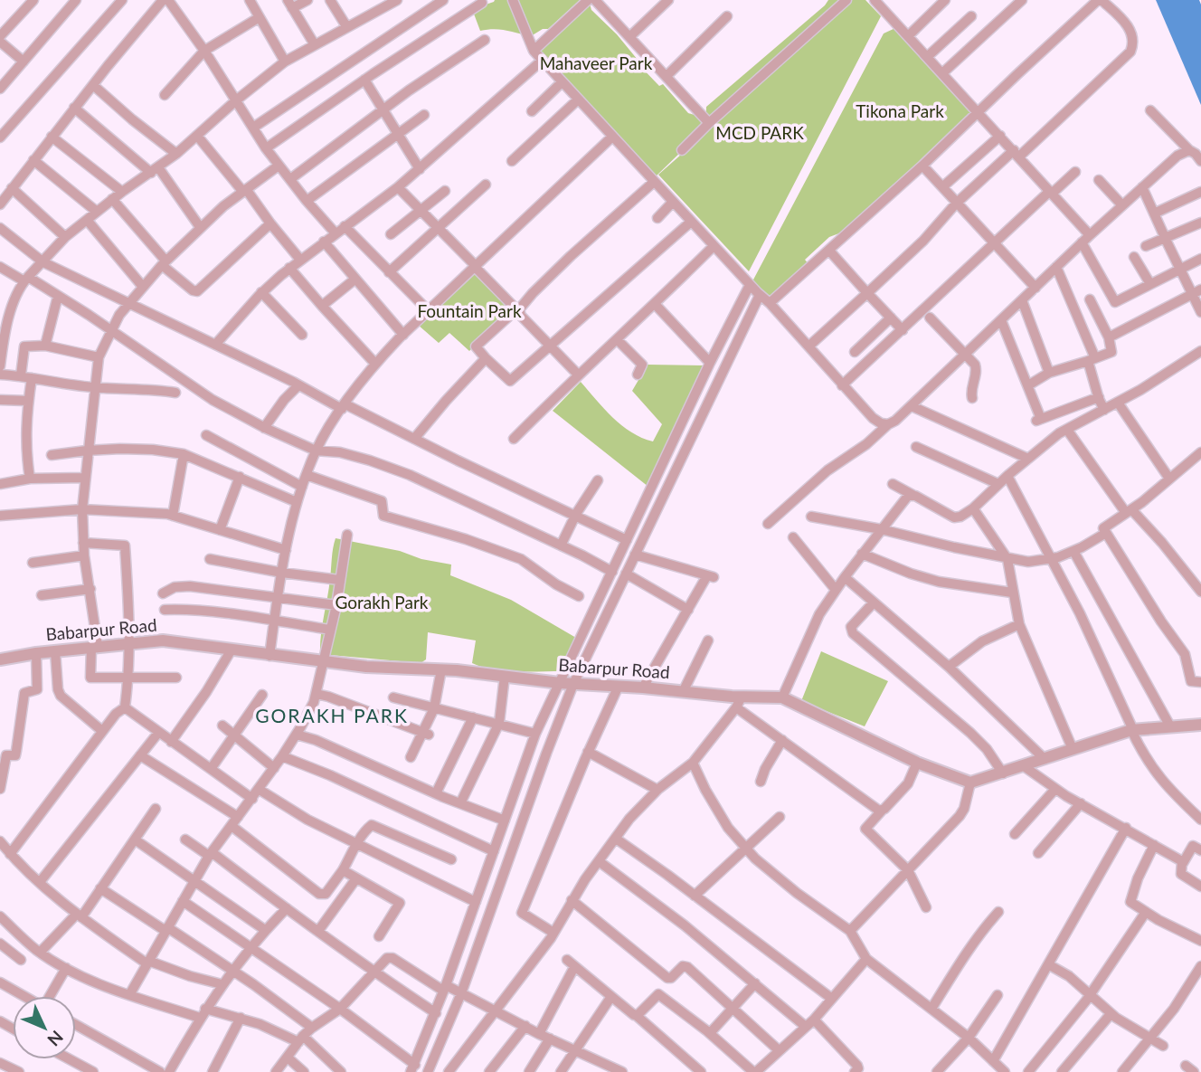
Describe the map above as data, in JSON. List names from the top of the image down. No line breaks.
{"streets":{"street":["Babarpur Road"]},"districts":["GORAKH PARK"],"parks":["Mahaveer Park","Tikona Park","MCD PARK","Fountain Park","Gorakh Park"],"north":"bottom right"}
